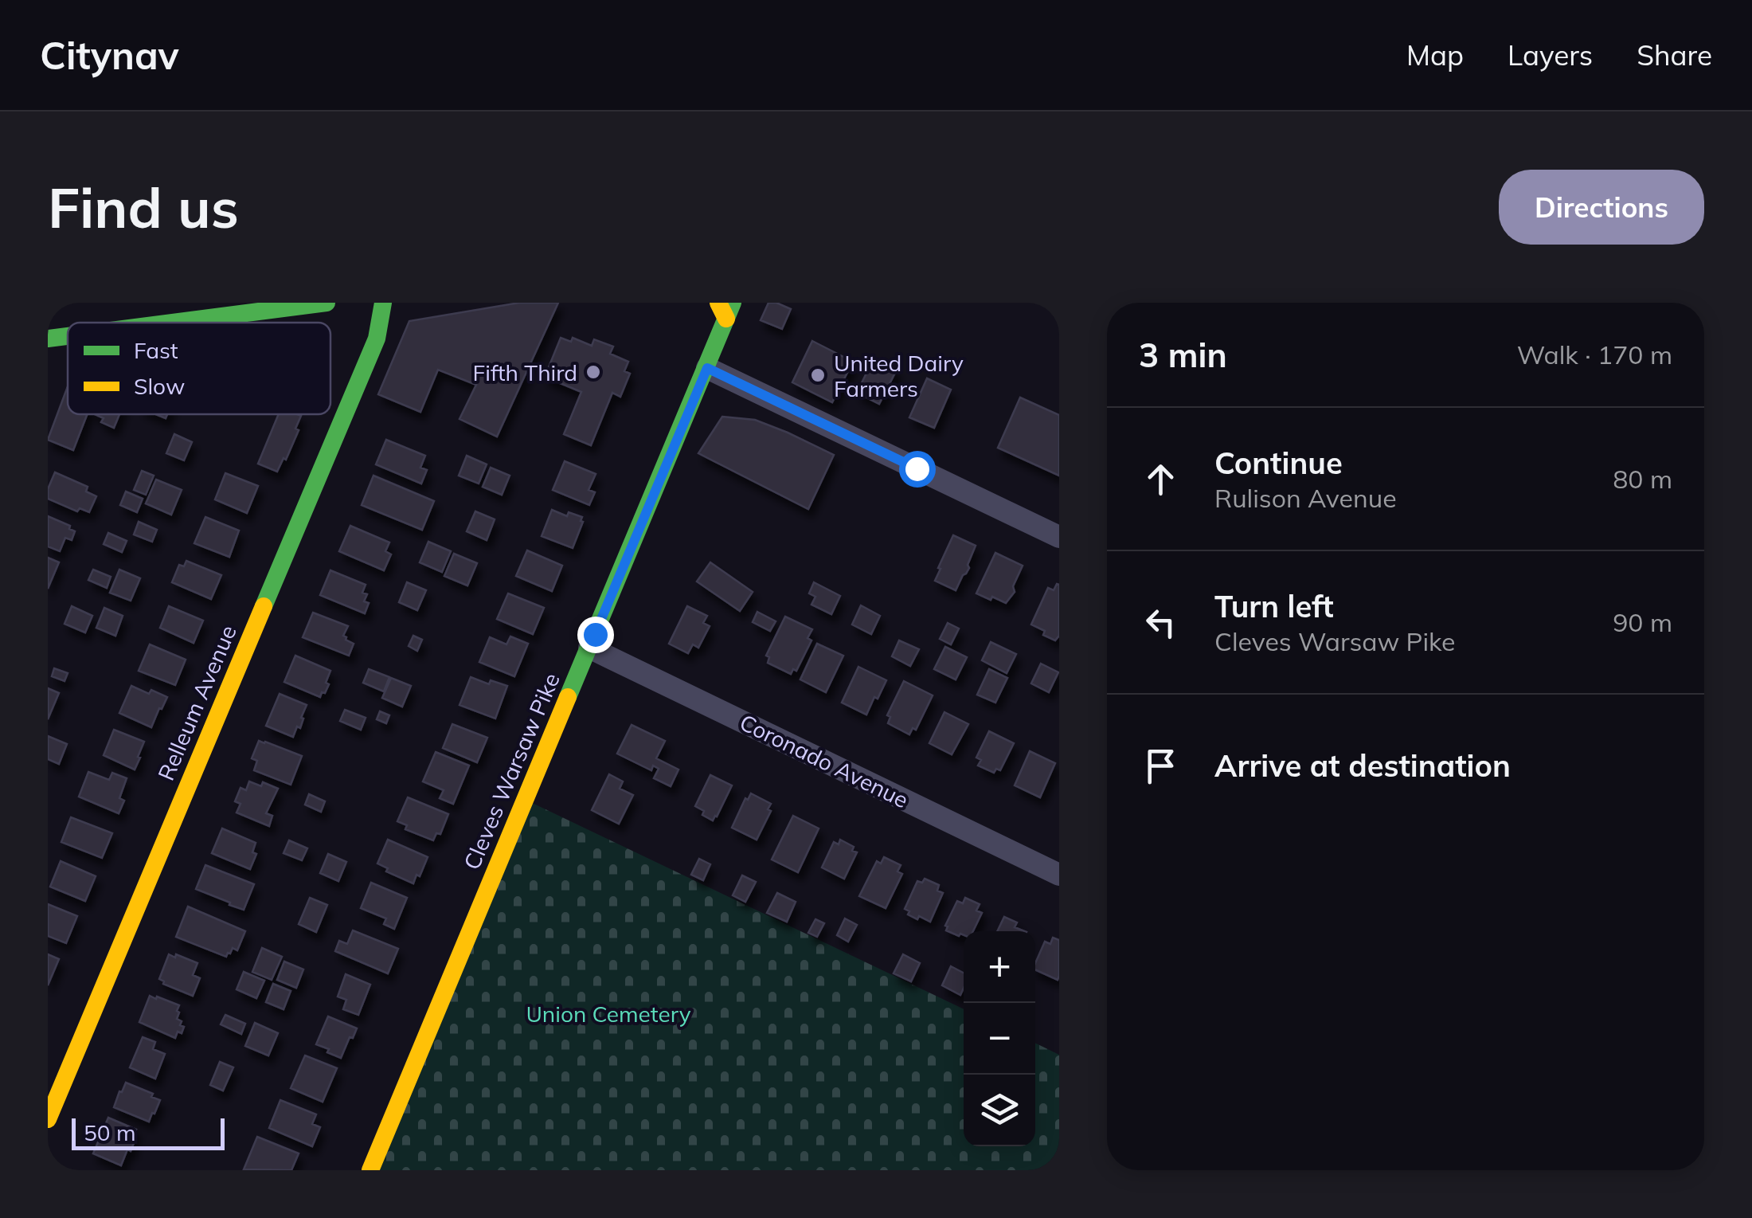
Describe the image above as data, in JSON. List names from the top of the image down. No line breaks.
{"streets":{"street":["Relleum Avenue","Coronado Avenue","Cleves Warsaw Pike"]},"crossings":[["Coronado Avenue","Cleves Warsaw Pike"]],"parks":["Union Cemetery"],"places":["Fifth Third","United Dairy Farmers"],"legend":["Fast","Slow"],"scale_bar":"50 m","page":{"header":"Citynav","nav":["Map","Layers","Share"],"buttons":"Directions","title":"Find us","heading":["3 min","Walk · 170 m"],"list":[["Continue","Rulison Avenue","80 m"],["Turn left","Cleves Warsaw Pike","90 m"],"Arrive at destination"],"map_buttons":["+","−"],"scale":"50 m"}}
